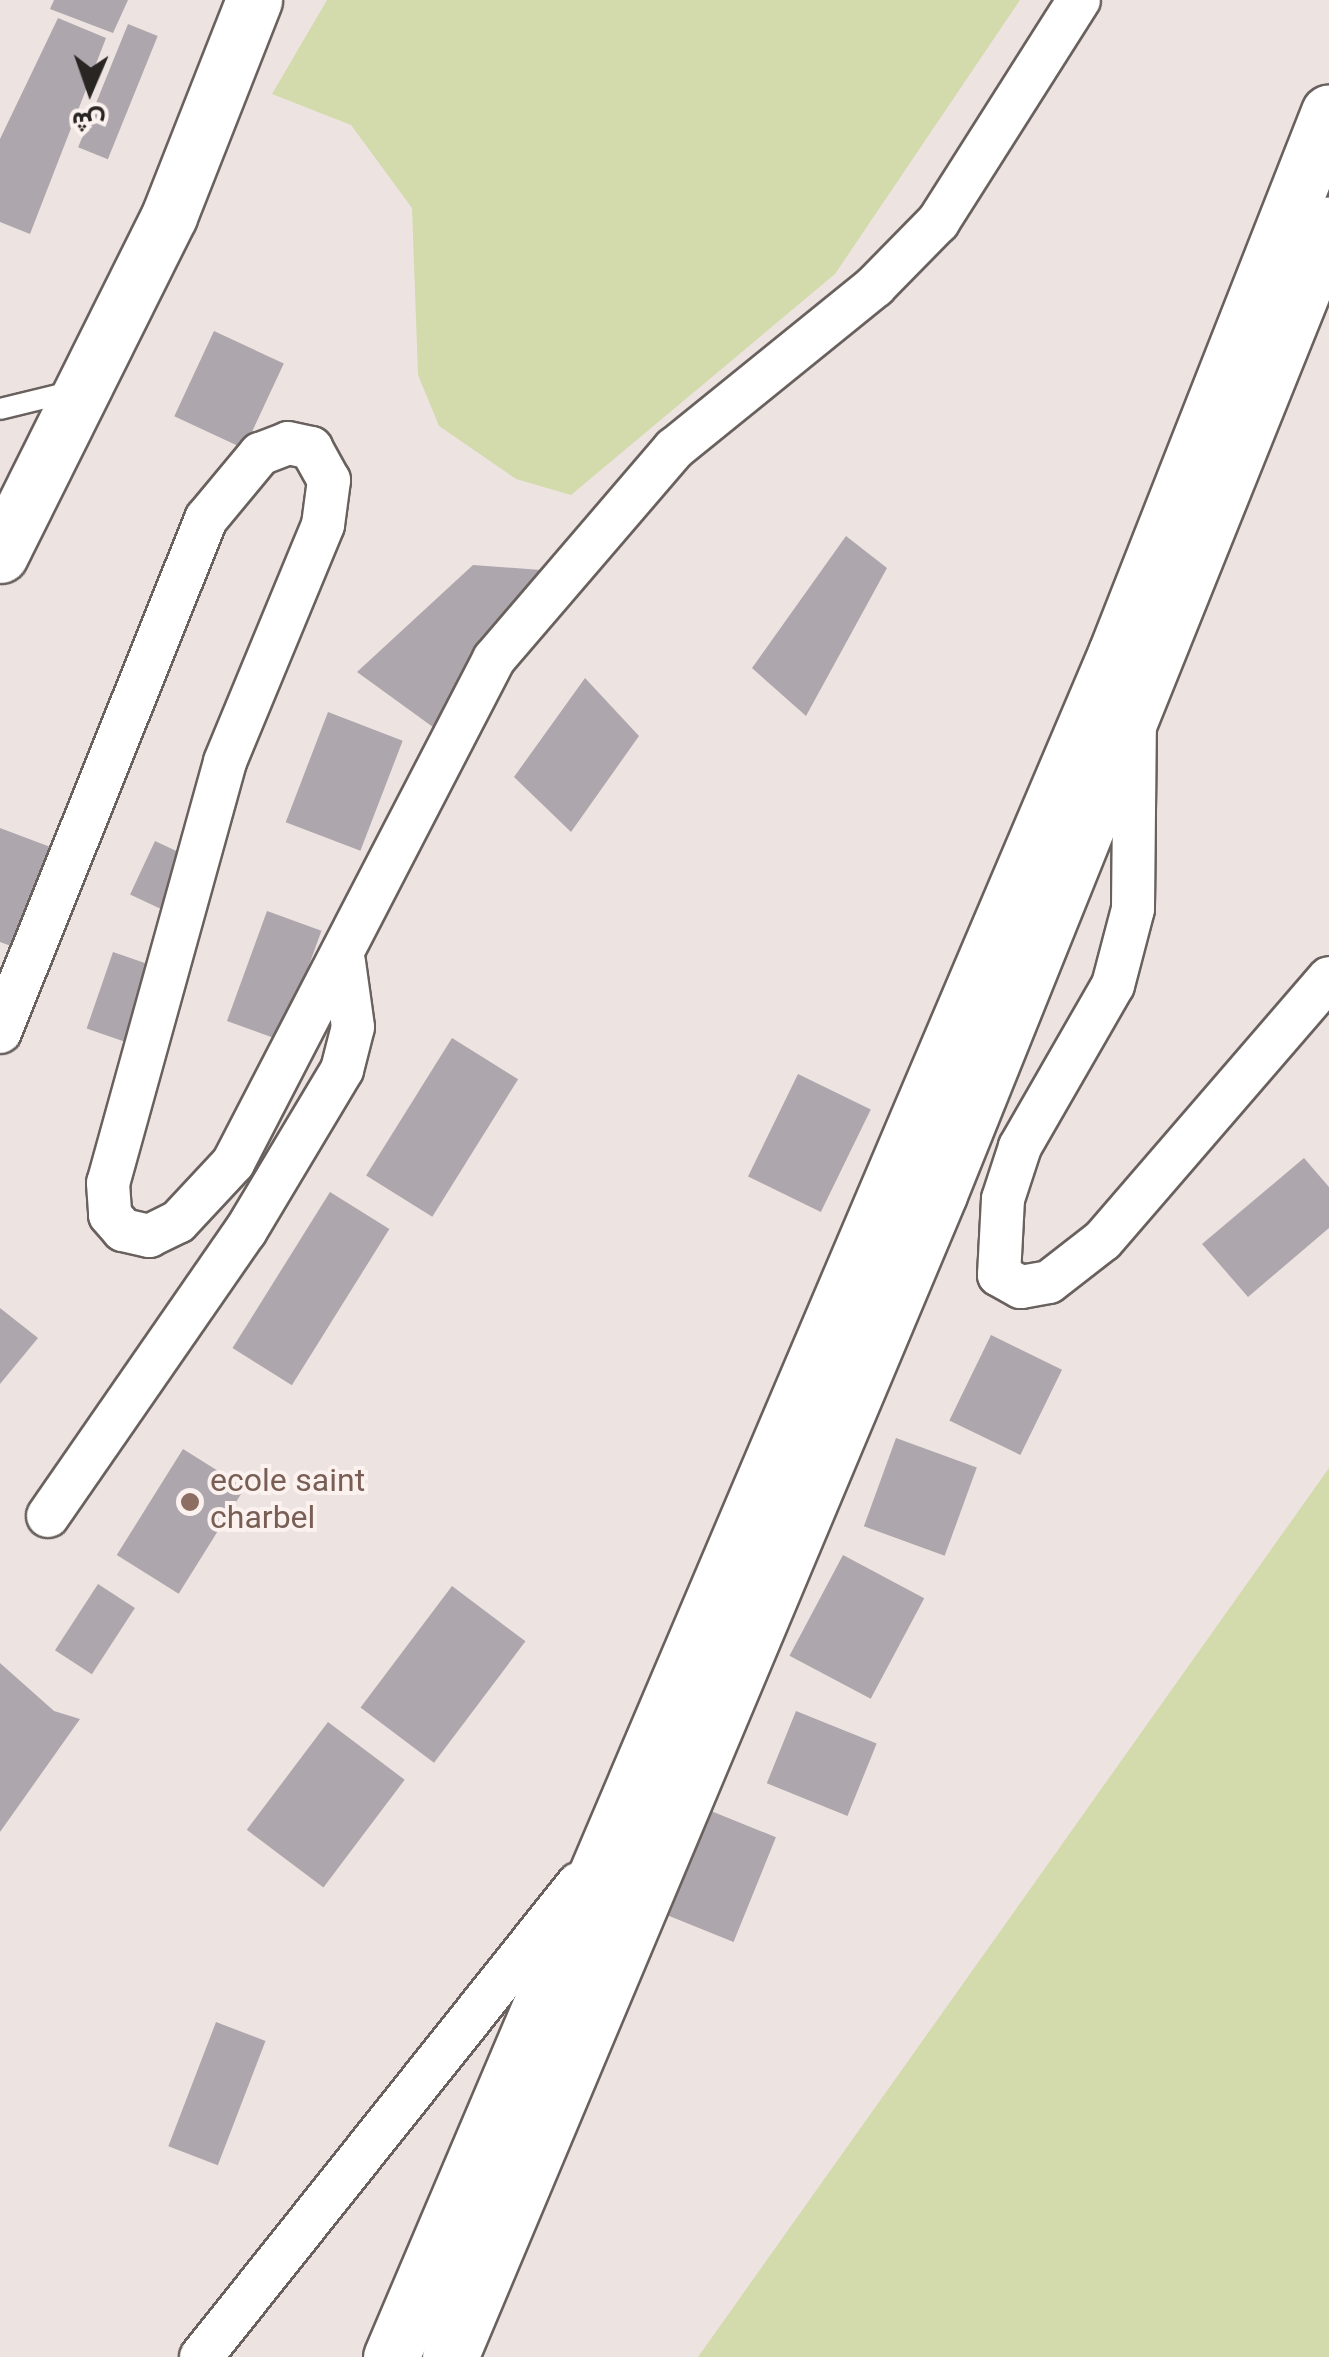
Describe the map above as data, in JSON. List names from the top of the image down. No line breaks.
{"places":["ecole saint charbel"],"north":"bottom"}
